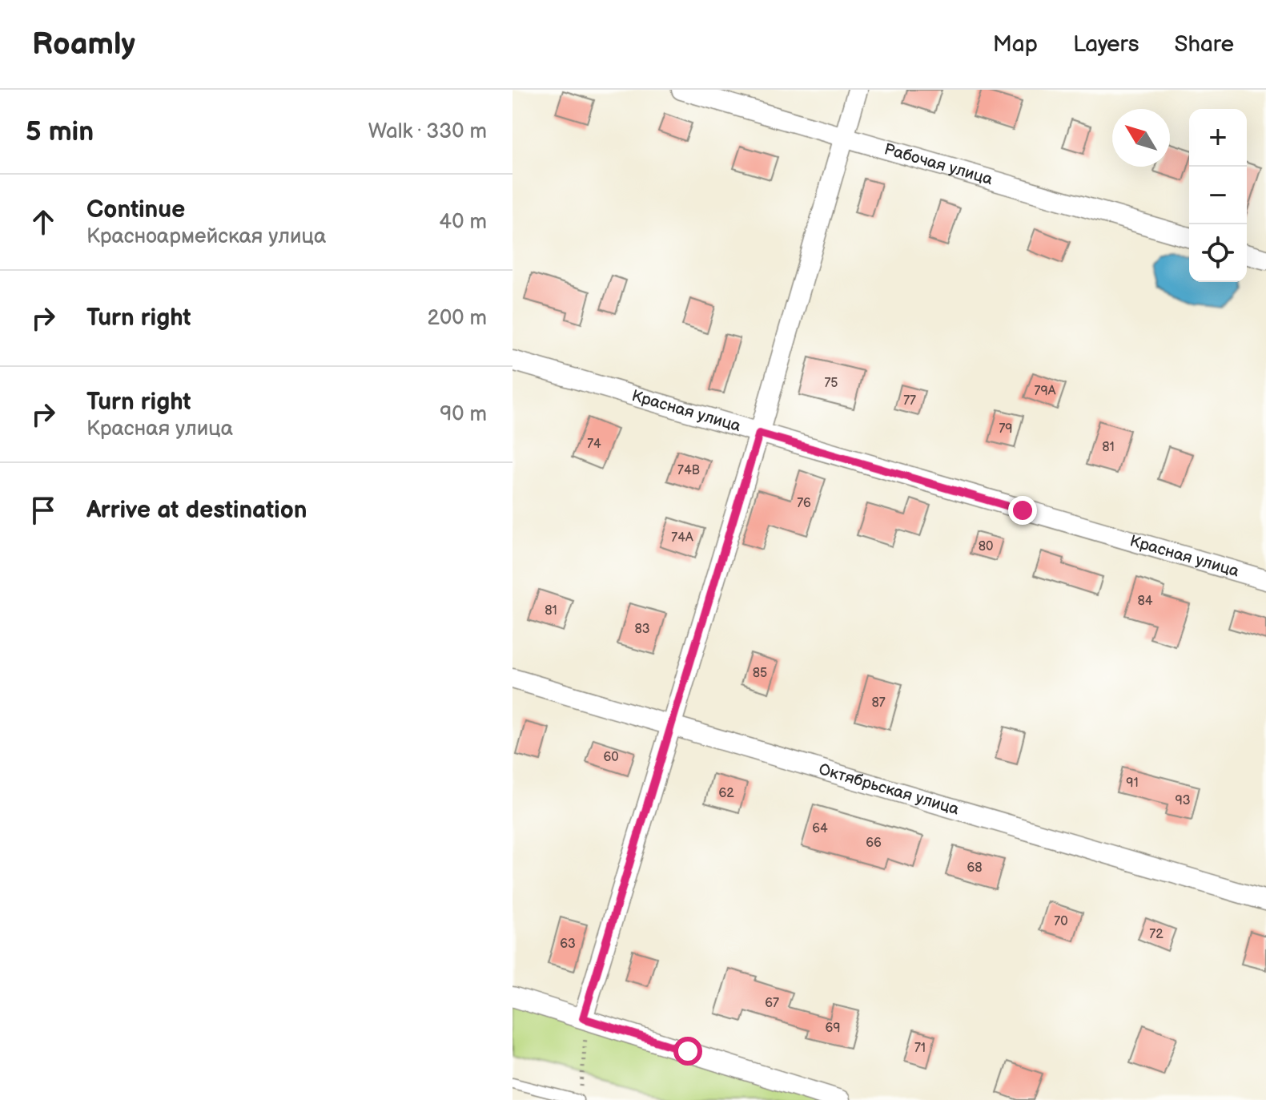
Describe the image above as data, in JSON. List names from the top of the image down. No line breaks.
{"streets":{"street":["Рабочая улица","Красная улица","Октябрьская улица"]},"house_numbers":["75","79А","77","79","74","81","74В","76","74А","80","84","81","83","85","87","60","91","62","93","64","66","68","70","72","63","67","69","71"],"north":"top left","page":{"header":"Roamly","nav":["Map","Layers","Share"],"heading":["5 min","Walk · 330 m"],"map_buttons":["+","−"],"list":[["Continue","Красноармейская улица","40 m"],["Turn right","200 m"],["Turn right","Красная улица","90 m"],"Arrive at destination"]}}
